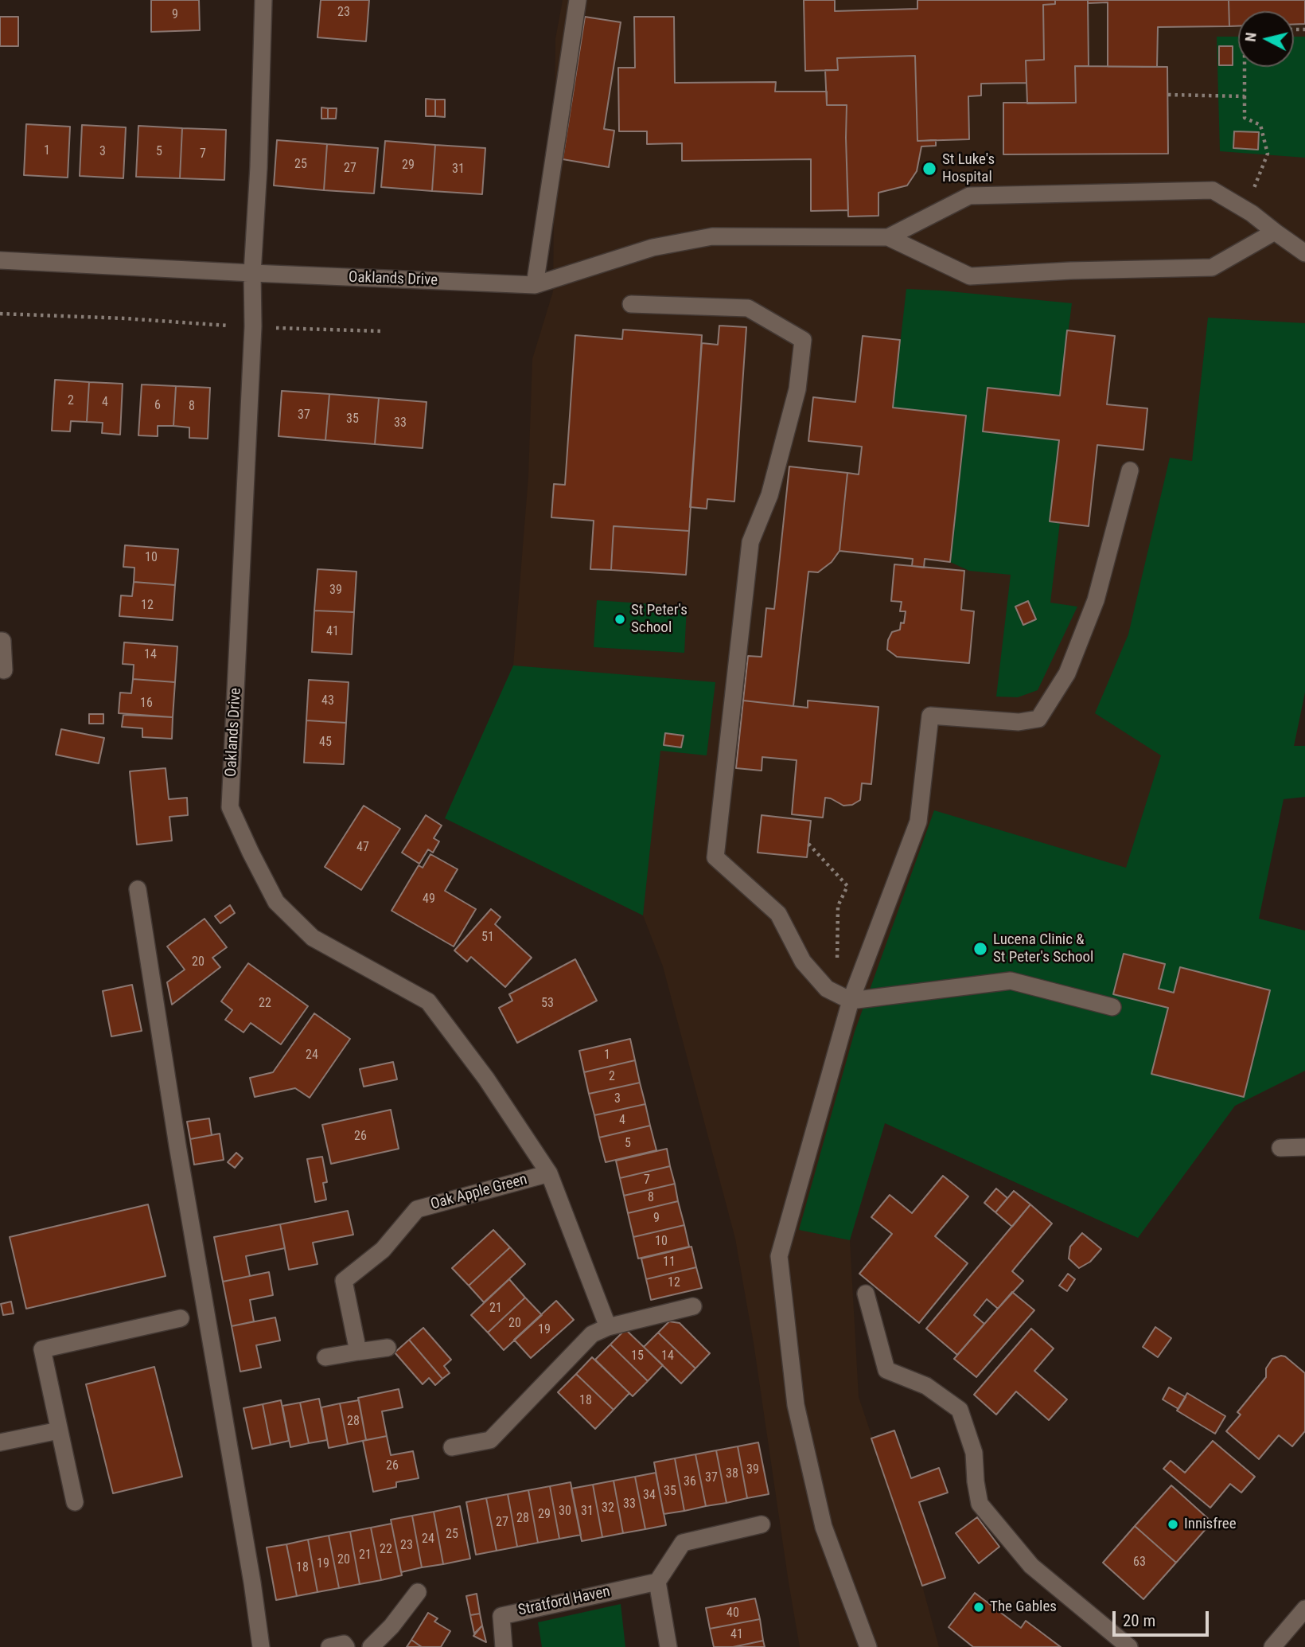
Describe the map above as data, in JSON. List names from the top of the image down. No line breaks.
{"streets":{"street":["Oaklands Drive","Oak Apple Green","Stratford Haven"]},"crossings":[["Oaklands Drive","Oak Apple Green"]],"places":["St Luke's Hospital","St Peter's School","Lucena Clinic & St Peter's School","Innisfree","The Gables"],"house_numbers":["23","9","1","3","5","7","25","29","27","31","2","4","6","8","37","35","33","10","39","12","41","14","43","16","45","47","49","51","20","22","53","24","1","2","3","4","26","5","7","8","9","10","11","12","21","20","19","15","14","18","28","26","39","38","37","36","35","34","33","32","30","31","29","28","27","25","24","23","22","21","20","63","19","18","40","41"],"scale_bar":"20 m","north":"left"}
